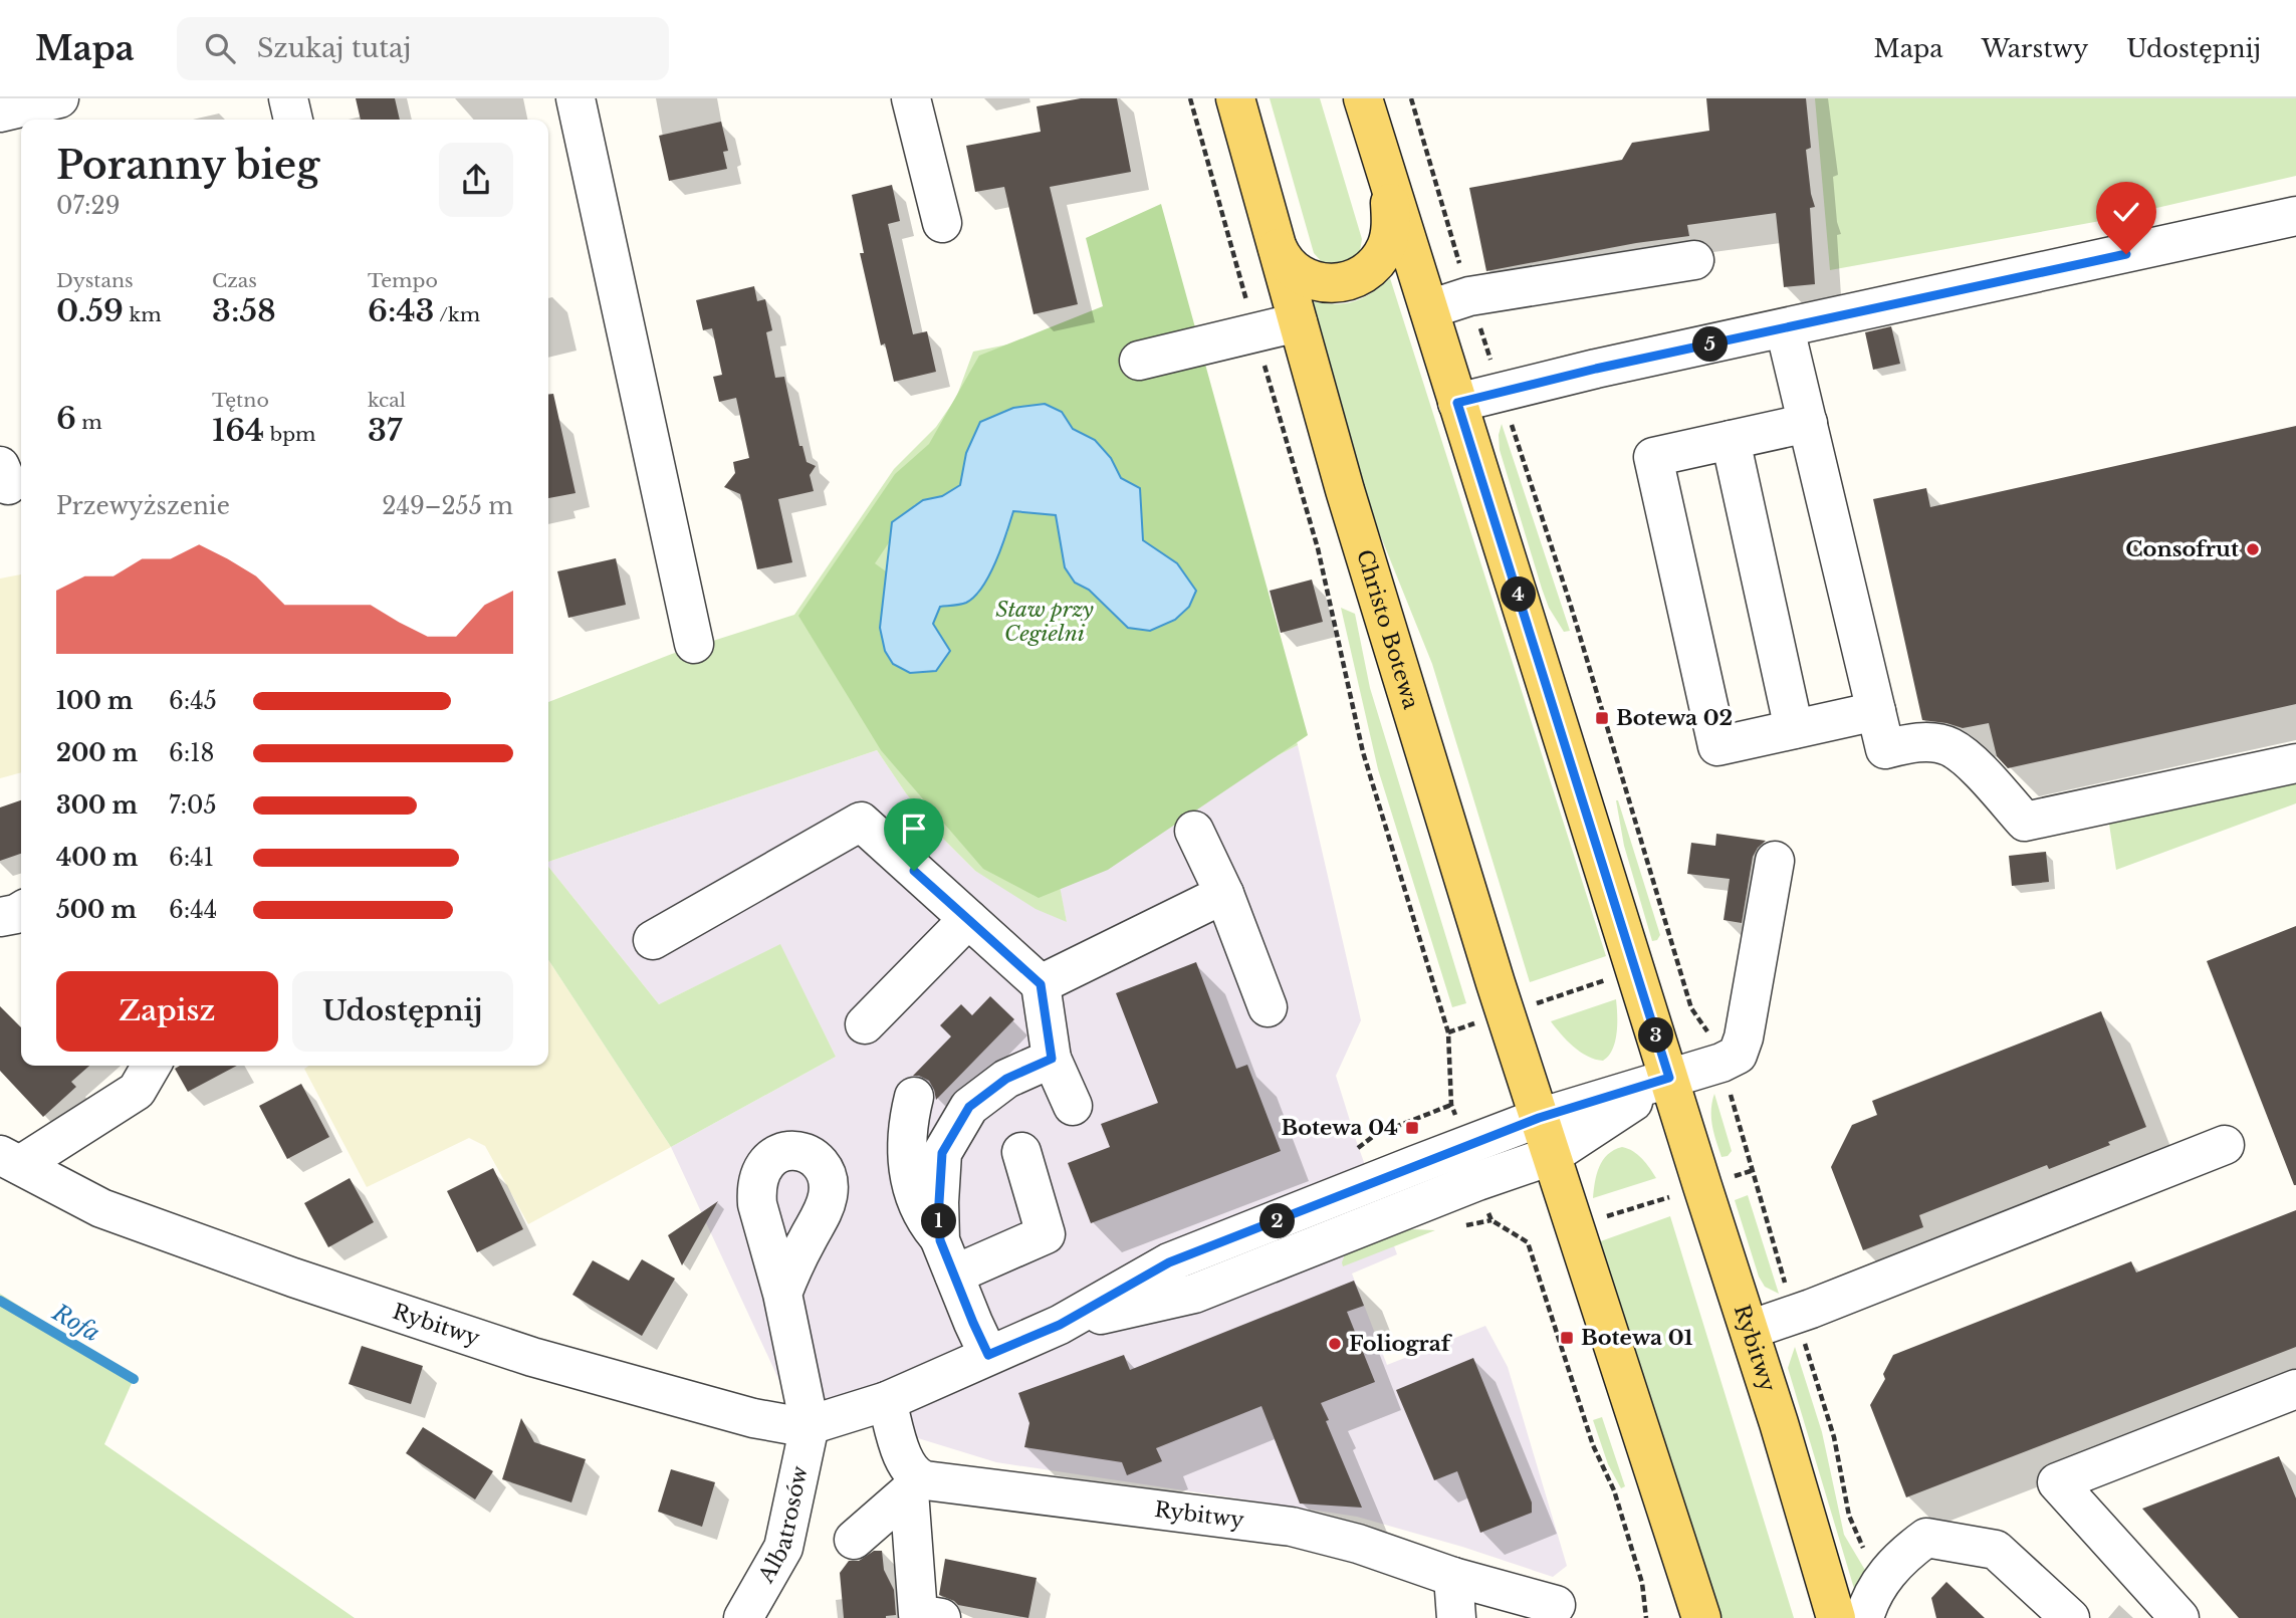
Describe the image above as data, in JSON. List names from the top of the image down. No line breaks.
{"streets":{"main road":["Christo Botewa","Rybitwy"],"street":["Albatrosów"]},"crossings":[["Christo Botewa","Rybitwy"],["Rybitwy","Albatrosów"]],"water":["Rofa"],"parks":["Staw przy Cegielni"],"places":{"other":["Consofrut","Foliograf"],"transit":["Botewa 02","Botewa 04","Botewa 01"]},"page":{"header":"Mapa","search":"Szukaj tutaj","nav":["Mapa","Warstwy","Udostępnij"],"heading":["Poranny bieg","07:29"],"stats":[["Dystans","0.59 km"],["Czas","3:58"],["Tempo","6:43 /km"],["6 m"],["Tętno","164 bpm"],["kcal","37"]],"pins":["5","4","3","1","2"],"chart":["Przewyższenie","249–255 m"],"list":[{"name":"100 m","note":"6:45"},{"name":"200 m","note":"6:18"},{"name":"300 m","note":"7:05"},{"name":"400 m","note":"6:41"},{"name":"500 m","note":"6:44"}],"buttons":["Zapisz","Udostępnij"]}}
